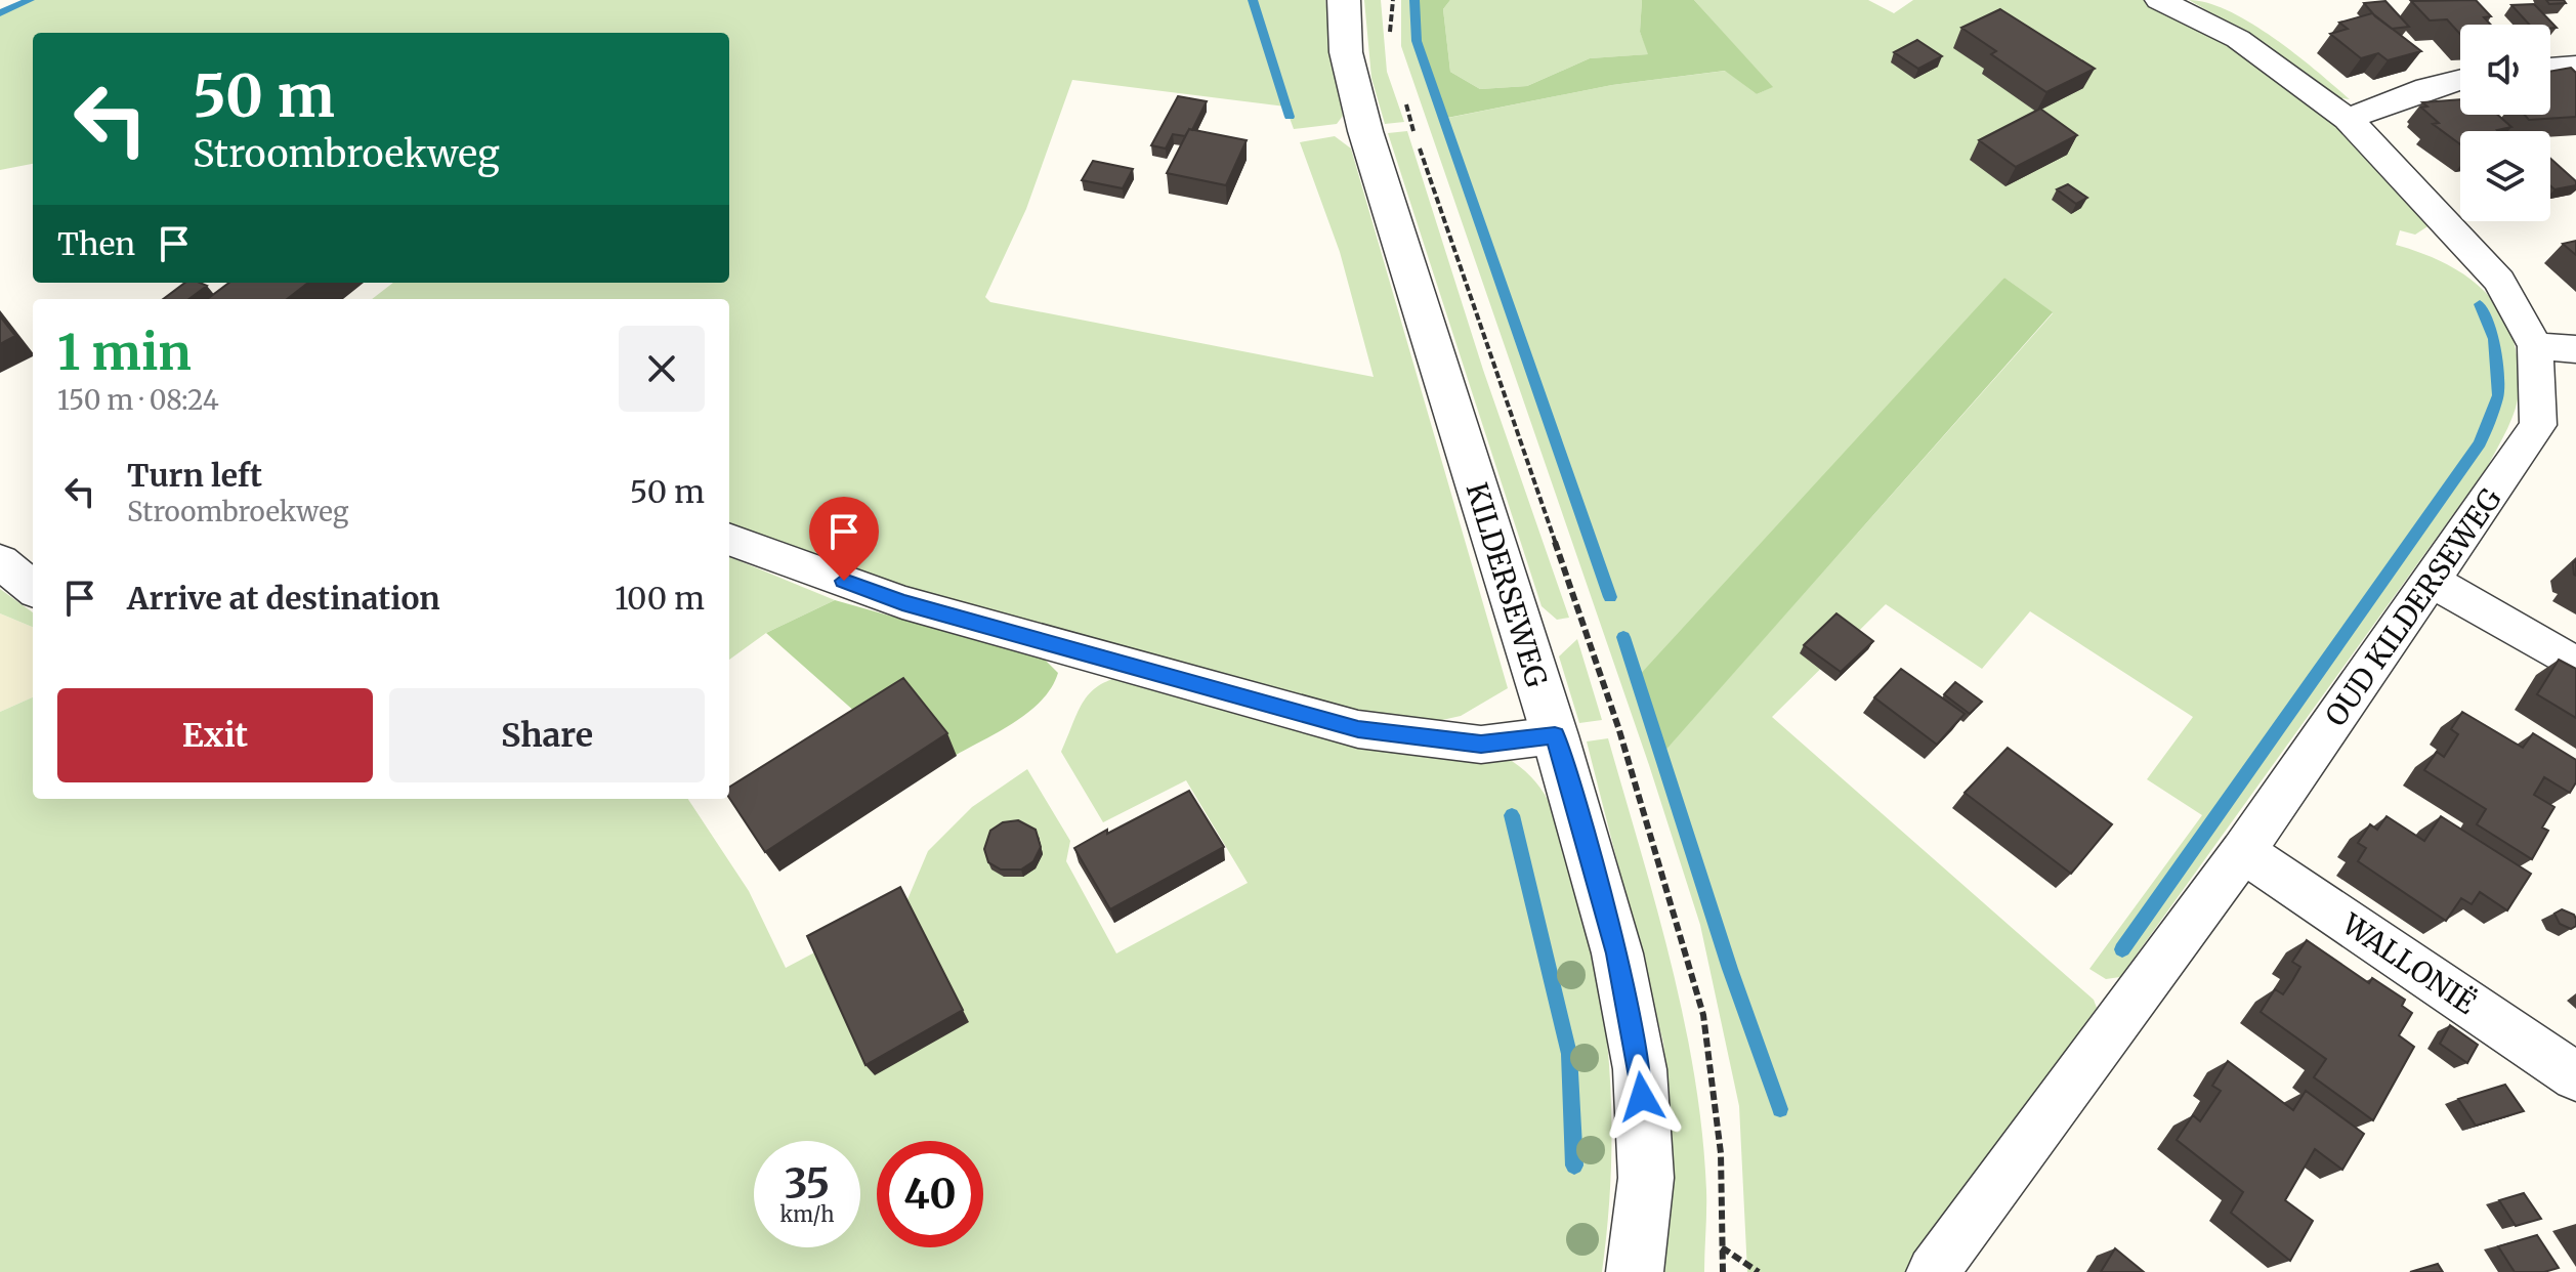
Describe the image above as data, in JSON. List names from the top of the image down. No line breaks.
{"streets":{"street":["KILDERSEWEG","OUD KILDERSEWEG","WALLONIË"]},"crossings":[["OUD KILDERSEWEG","WALLONIË"]],"page":{"turn":["50 m","Stroombroekweg"],"then":"Then","heading":["1 min","150 m · 08:24"],"list":[{"name":"Turn left","note":"Stroombroekweg","value":"50 m"},{"name":"Arrive at destination","value":"100 m"}],"buttons":["Exit","Share"],"speed":"35 km/h","limit":"40"}}
